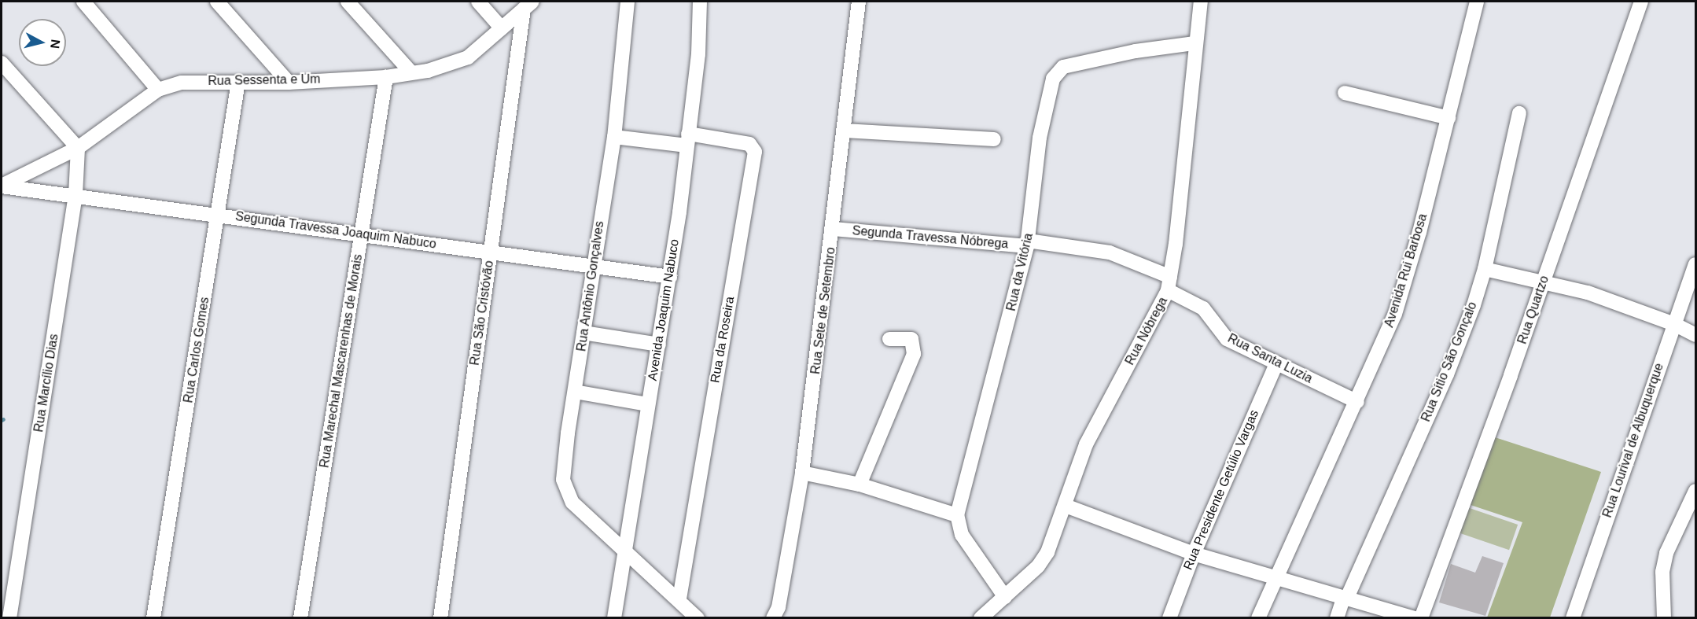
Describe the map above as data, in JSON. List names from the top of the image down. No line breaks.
{"streets":{"street":["Rua Sessenta e Um","Segunda Travessa Joaquim Nabuco","Segunda Travessa Nóbrega","Avenida Rui Barbosa","Rua da Vitória","Rua Antônio Gonçalves","Avenida Joaquim Nabuco","Rua Quartzo","Rua Sete de Setembro","Rua São Cristóvão","Rua Nóbrega","Rua da Roseira","Rua Carlos Gomes","Rua Santa Luzia","Rua Marechal Mascarenhas de Morais","Rua Sítio São Gonçalo","Rua Marcílio Dias","Rua Lourival de Albuquerque","Rua Presidente Getúlio Vargas"]},"crossings":[["Rua Sessenta e Um","Segunda Travessa Joaquim Nabuco"],["Rua Sessenta e Um","Rua São Cristóvão"],["Rua Sessenta e Um","Rua Carlos Gomes"],["Rua Sessenta e Um","Rua Marechal Mascarenhas de Morais"],["Rua Sessenta e Um","Rua Marcílio Dias"],["Segunda Travessa Joaquim Nabuco","Rua Antônio Gonçalves"],["Segunda Travessa Joaquim Nabuco","Avenida Joaquim Nabuco"],["Segunda Travessa Joaquim Nabuco","Rua São Cristóvão"],["Segunda Travessa Joaquim Nabuco","Rua Carlos Gomes"],["Segunda Travessa Joaquim Nabuco","Rua Marechal Mascarenhas de Morais"],["Segunda Travessa Joaquim Nabuco","Rua Marcílio Dias"],["Segunda Travessa Nóbrega","Rua da Vitória"],["Segunda Travessa Nóbrega","Rua Sete de Setembro"],["Segunda Travessa Nóbrega","Rua Nóbrega"],["Segunda Travessa Nóbrega","Rua Santa Luzia"],["Avenida Rui Barbosa","Rua Santa Luzia"],["Rua da Vitória","Rua Nóbrega"],["Rua Antônio Gonçalves","Avenida Joaquim Nabuco"],["Rua Antônio Gonçalves","Rua da Roseira"],["Avenida Joaquim Nabuco","Rua da Roseira"],["Rua Nóbrega","Rua Santa Luzia"],["Rua Santa Luzia","Rua Presidente Getúlio Vargas"]],"north":"right"}
